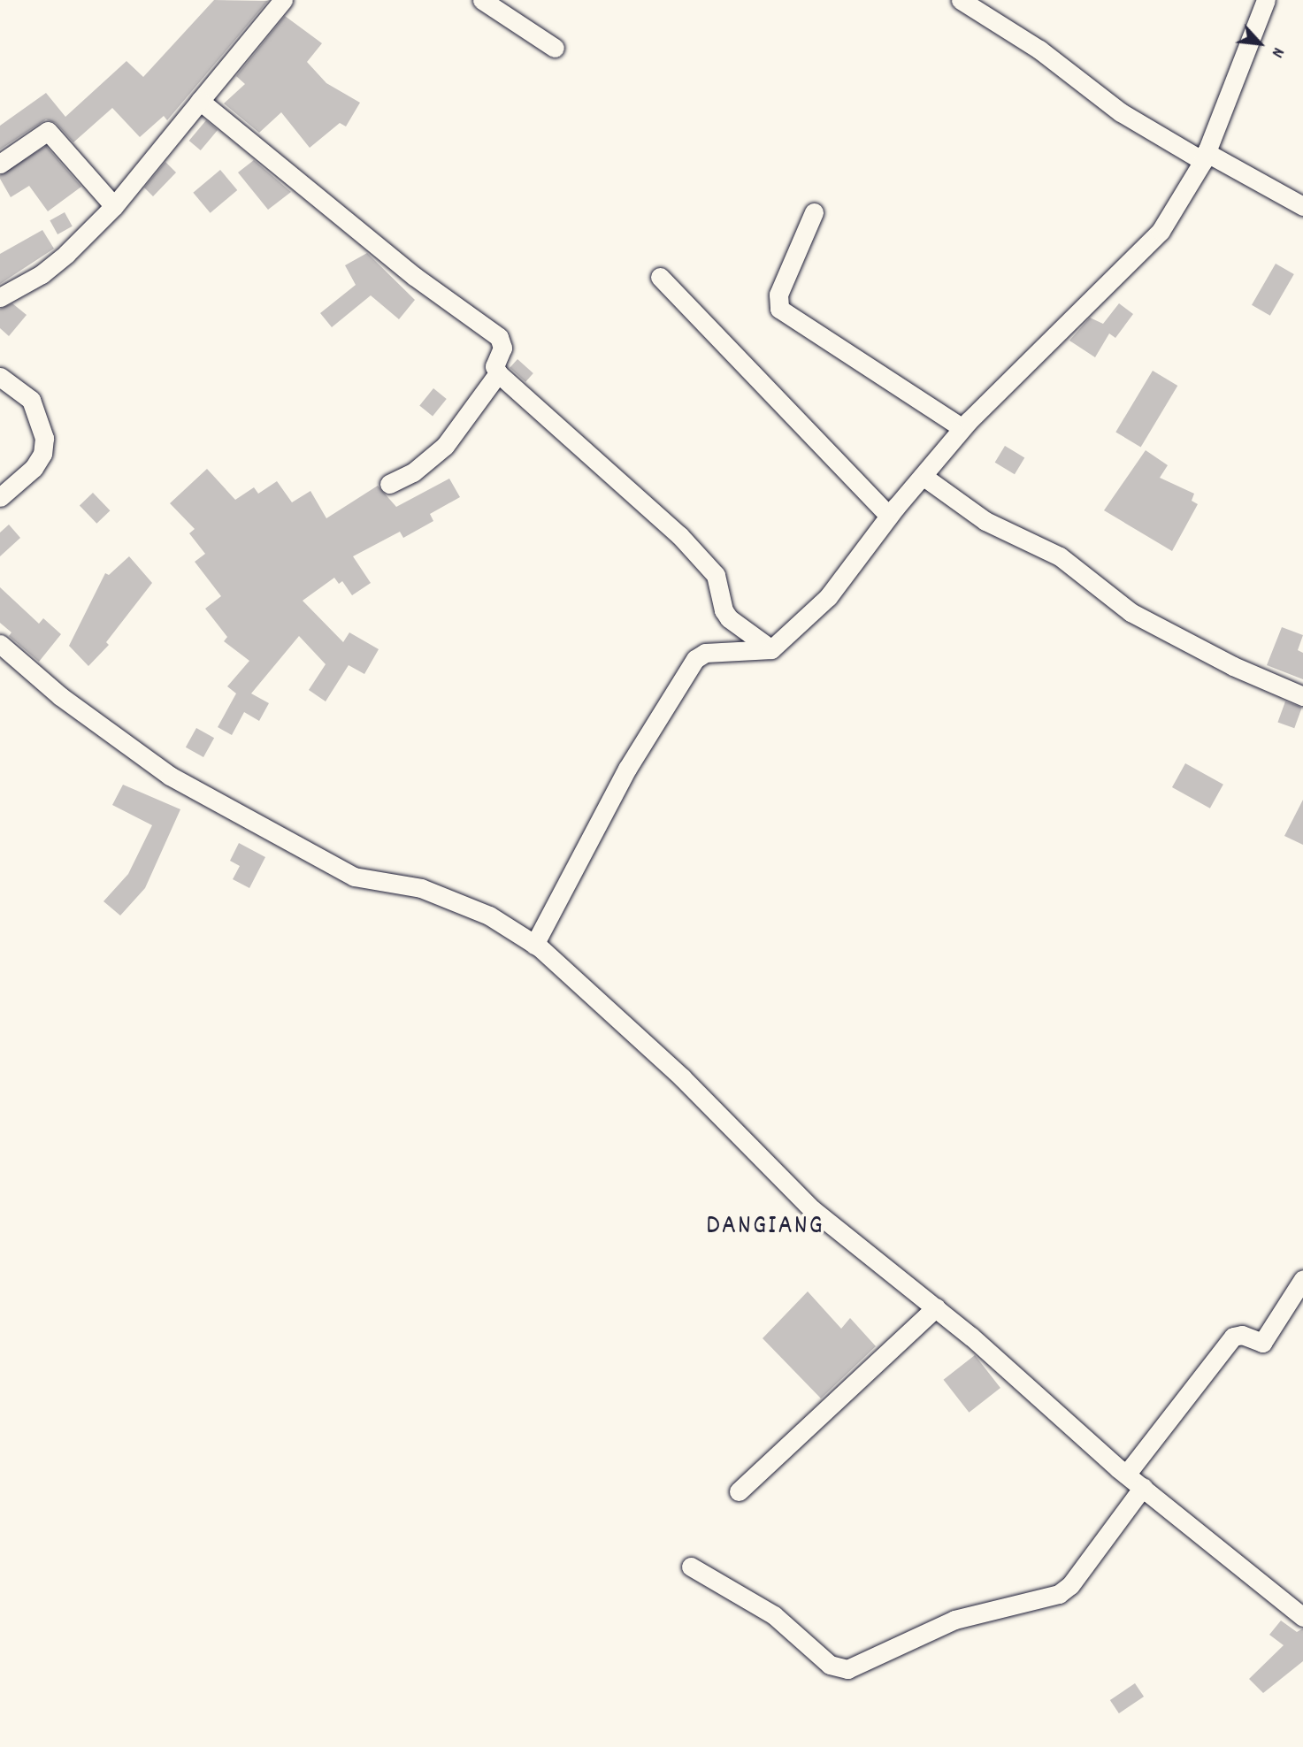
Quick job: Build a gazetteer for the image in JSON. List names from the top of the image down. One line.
{"districts":["DANGIANG"],"north":"bottom right"}
